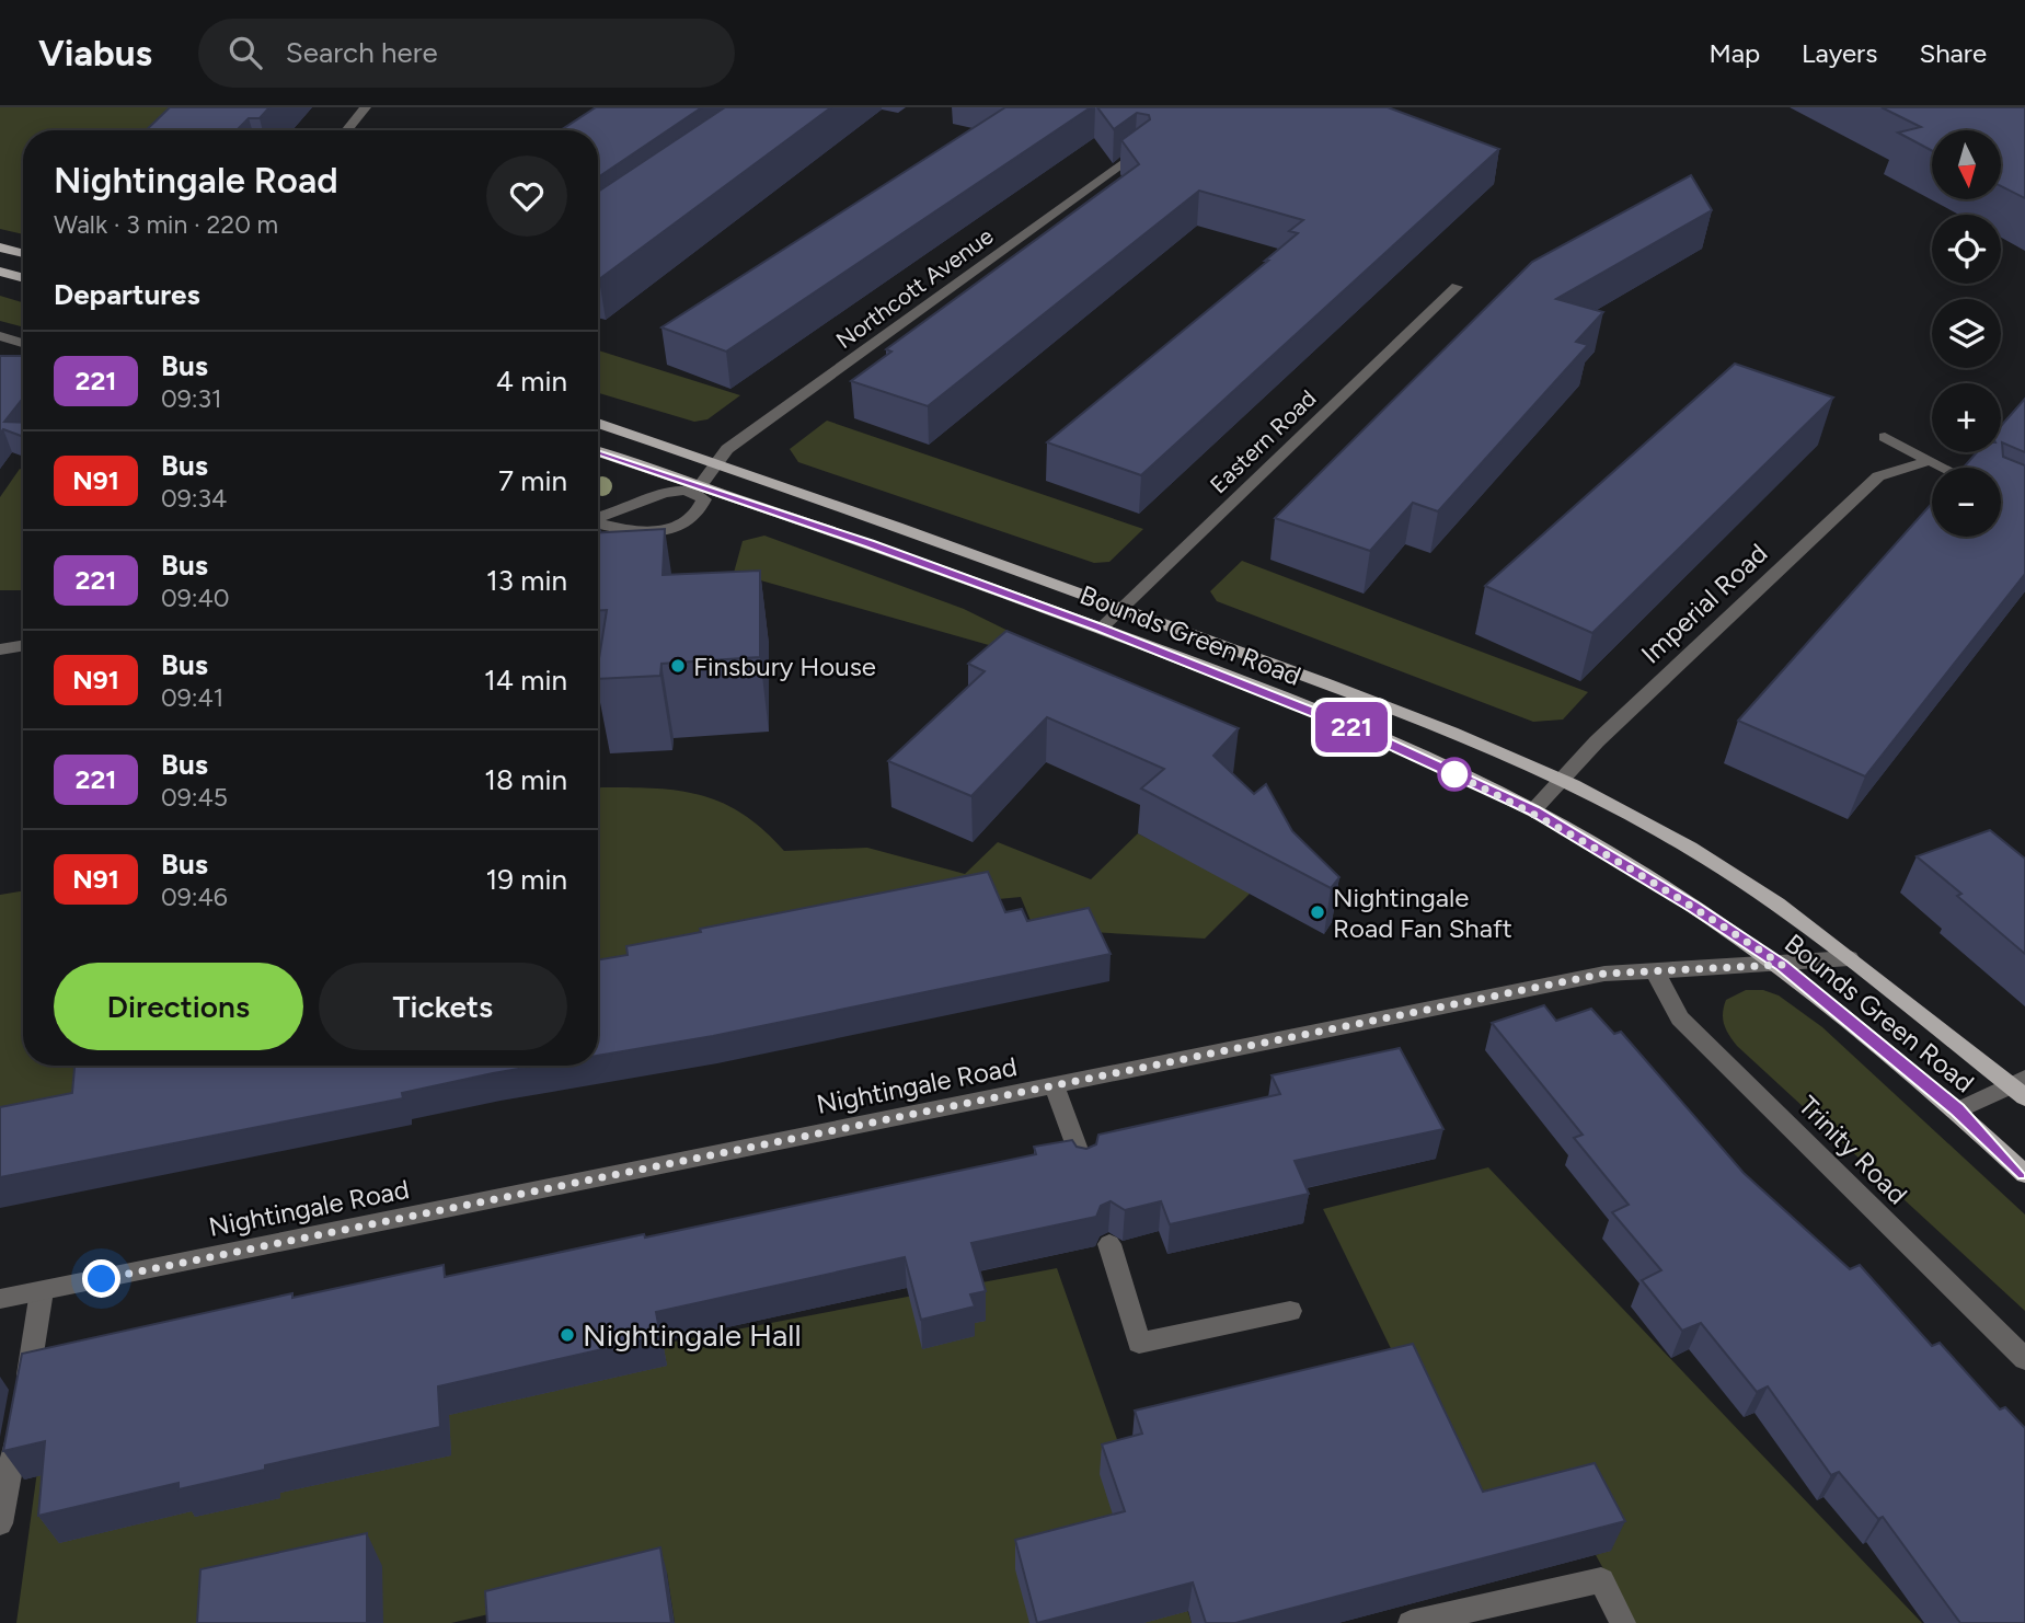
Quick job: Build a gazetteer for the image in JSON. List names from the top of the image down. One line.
{"streets":{"main road":["Bounds Green Road"],"street":["Northcott Avenue","Eastern Road","Imperial Road","Nightingale Road","Trinity Road"]},"crossings":[["Northcott Avenue","Bounds Green Road"],["Eastern Road","Bounds Green Road"],["Imperial Road","Bounds Green Road"],["Bounds Green Road","Nightingale Road"],["Nightingale Road","Trinity Road"]],"places":["Finsbury House","Nightingale Road Fan Shaft","Nightingale Hall"],"lines":["bus line 221"],"north":"bottom","page":{"header":"Viabus","search":"Search here","nav":["Map","Layers","Share"],"on_map":"221","map_buttons":["+","−"],"heading":[["Nightingale Road","Walk · 3 min · 220 m"],"Departures"],"list":[{"mark":"221","name":"Bus","note":"09:31","value":"4 min"},{"mark":"N91","name":"Bus","note":"09:34","value":"7 min"},{"mark":"221","name":"Bus","note":"09:40","value":"13 min"},{"mark":"N91","name":"Bus","note":"09:41","value":"14 min"},{"mark":"221","name":"Bus","note":"09:45","value":"18 min"},{"mark":"N91","name":"Bus","note":"09:46","value":"19 min"}],"buttons":["Directions","Tickets"]}}
